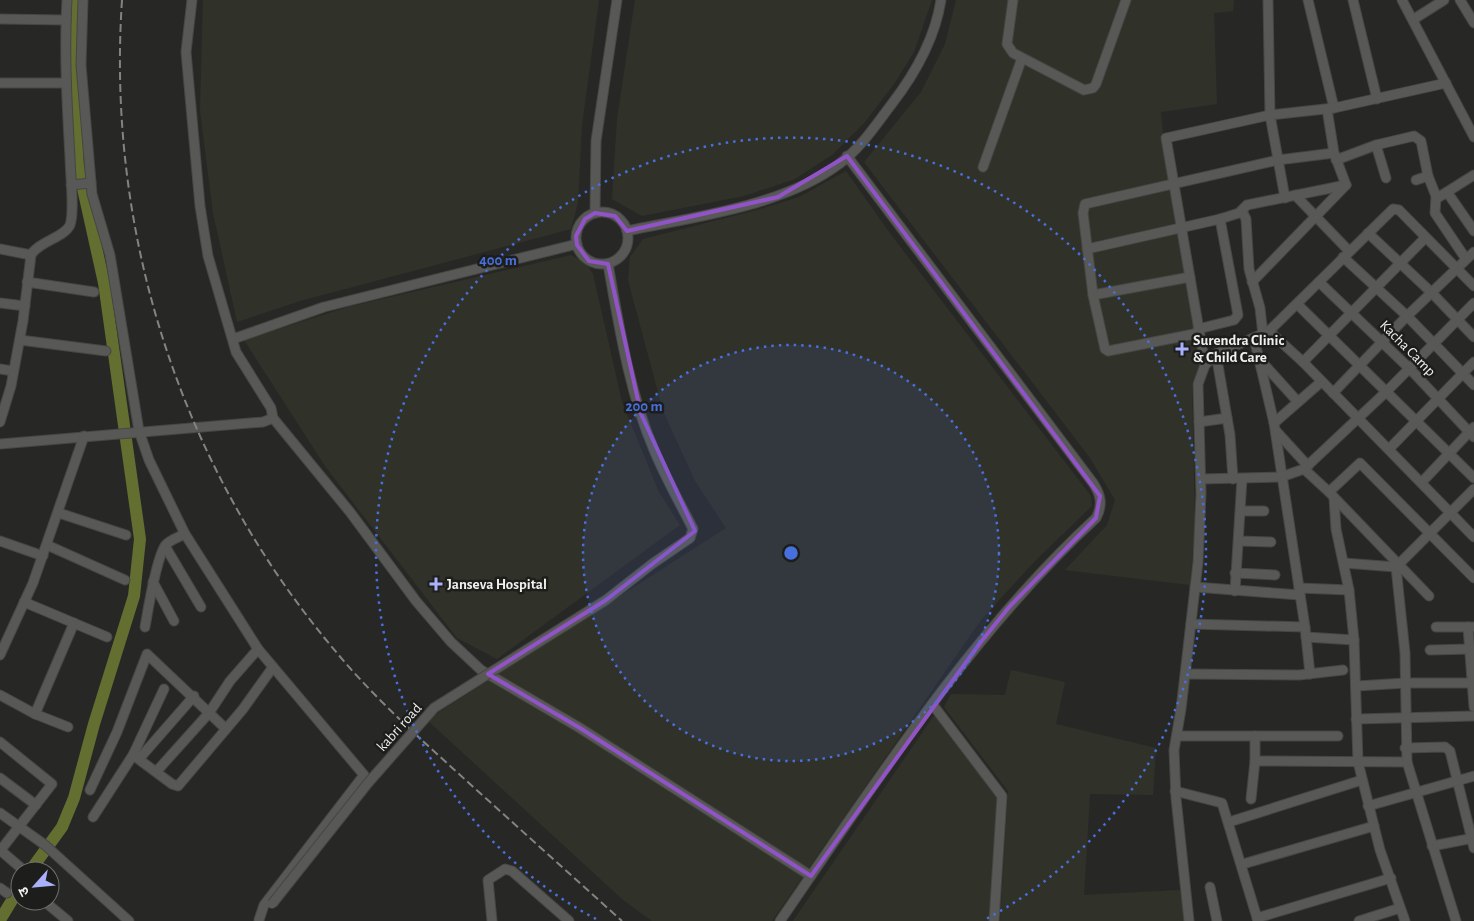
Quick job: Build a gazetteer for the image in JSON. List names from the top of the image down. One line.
{"streets":{"street":["Kacha Camp","kabri road"]},"places":{"health":["Surendra Clinic & Child Care","Janseva Hospital"]},"north":"bottom left","rings":["400 m","200 m"]}
